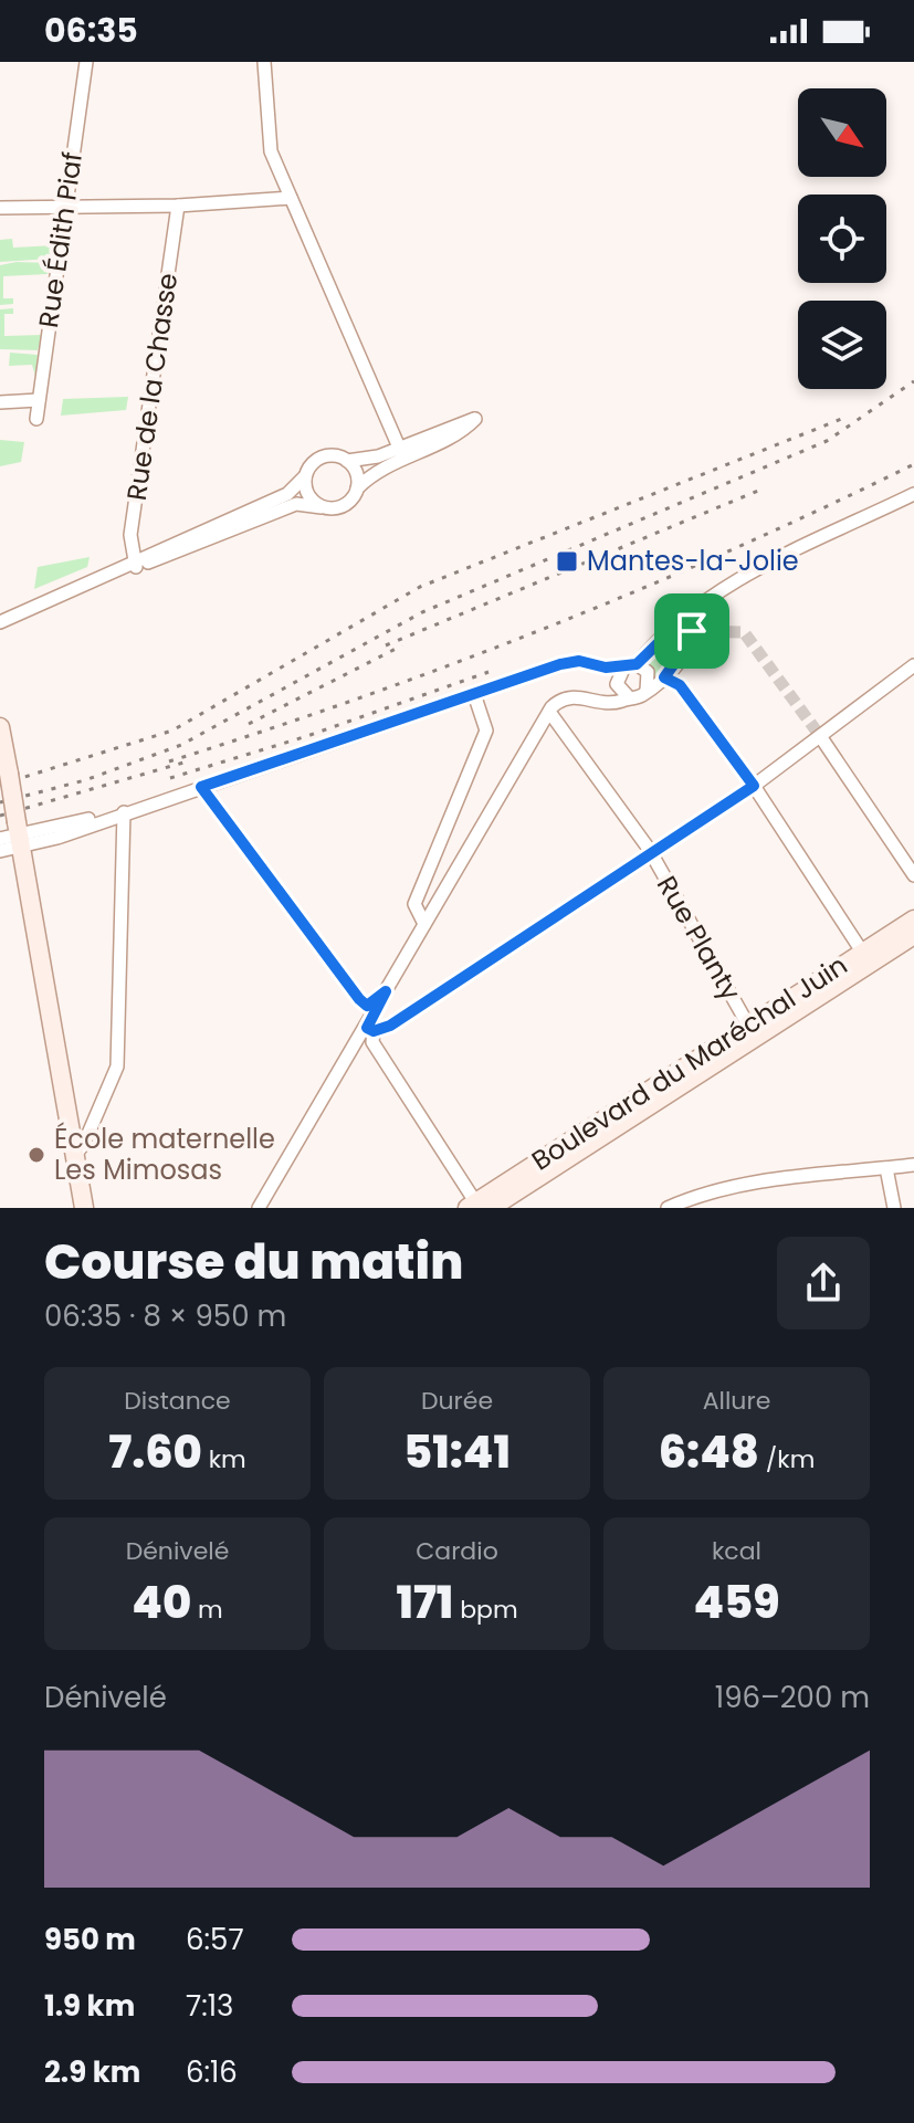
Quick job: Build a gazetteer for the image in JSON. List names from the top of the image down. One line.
{"streets":{"main road":["Boulevard du Maréchal Juin"],"street":["Rue Édith Piaf","Rue de la Chasse","Rue Planty"]},"crossings":[["Rue Planty","Boulevard du Maréchal Juin"]],"places":{"transit":["Mantes-la-Jolie"],"other":["École maternelle Les Mimosas"]},"north":"bottom right","page":{"status":"06:35","heading":["Course du matin","06:35 · 8 × 950 m"],"stats":[["Distance","7.60 km"],["Durée","51:41"],["Allure","6:48 /km"],["Dénivelé","40 m"],["Cardio","171 bpm"],["kcal","459"]],"chart":["Dénivelé","196–200 m"],"list":[{"name":"950 m","note":"6:57"},{"name":"1.9 km","note":"7:13"},{"name":"2.9 km","note":"6:16"}]}}
